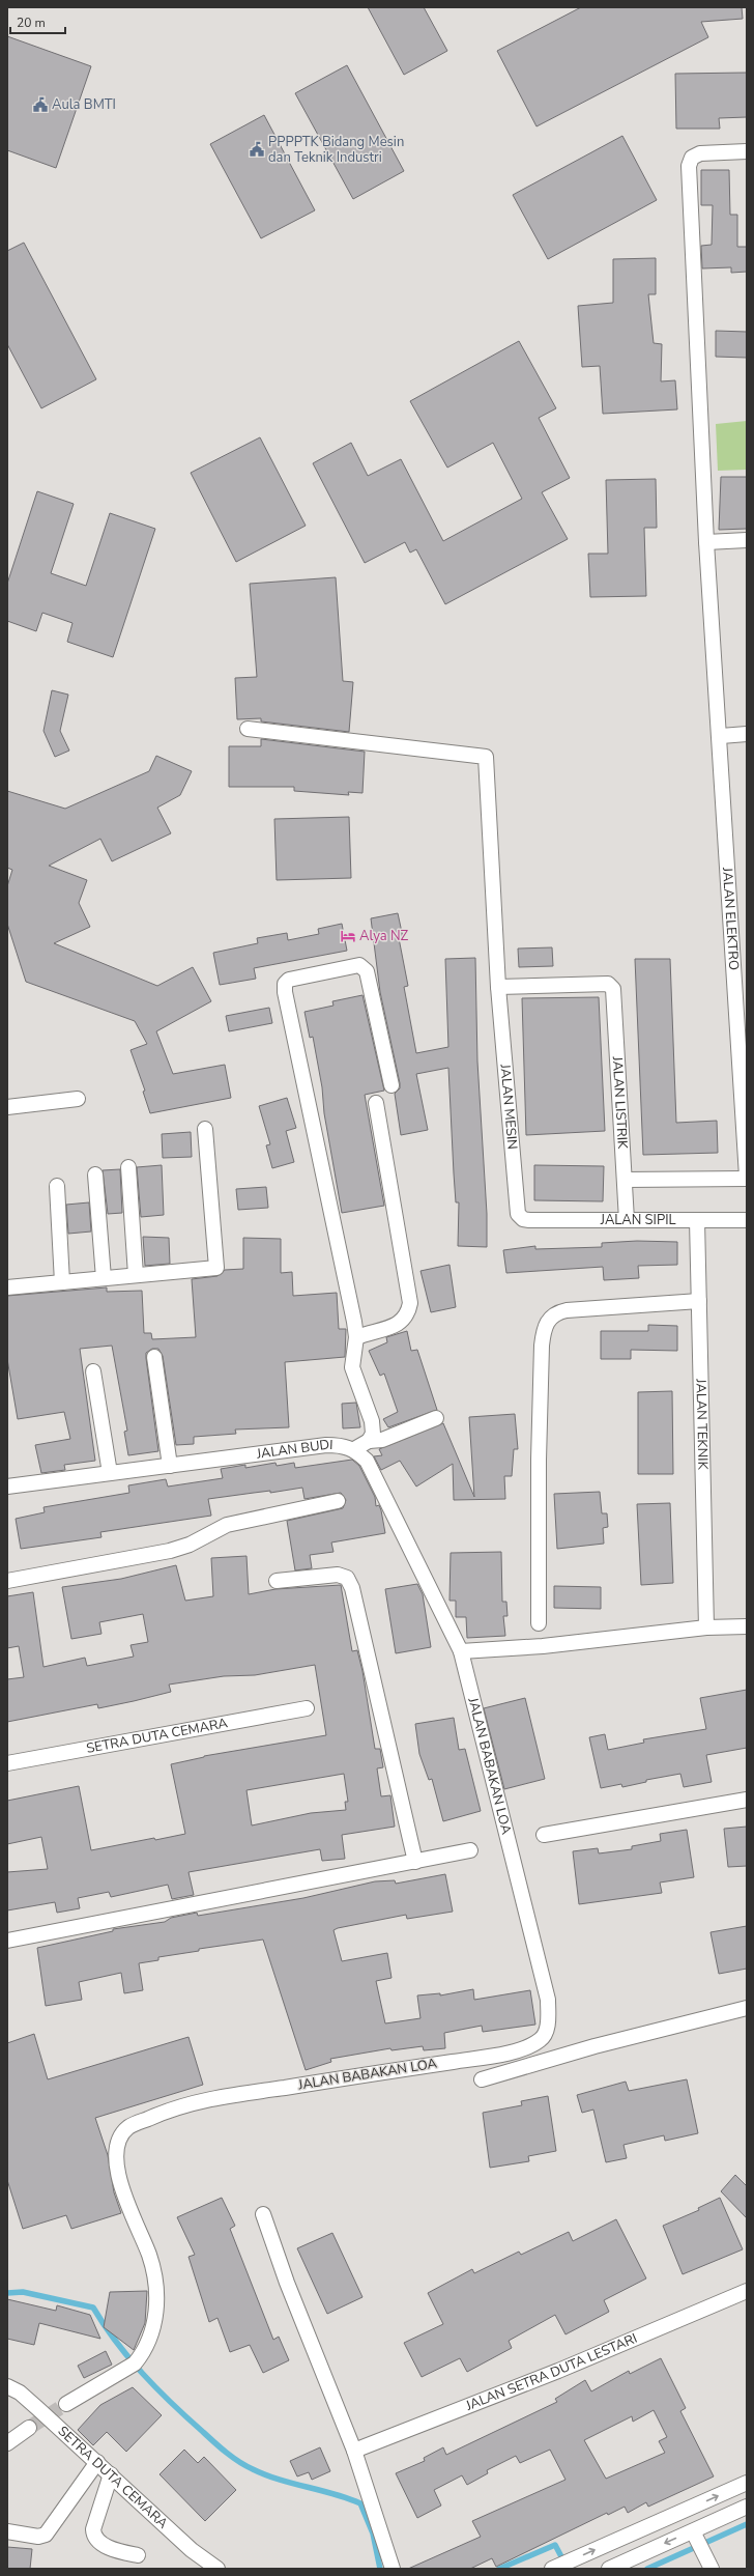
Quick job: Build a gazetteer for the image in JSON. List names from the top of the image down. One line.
{"streets":{"street":["JALAN ELEKTRO","JALAN LISTRIK","JALAN MESIN","JALAN SIPIL","JALAN TEKNIK","JALAN BUDI","SETRA DUTA CEMARA","JALAN BABAKAN LOA","JALAN SETRA DUTA LESTARI"]},"crossings":[["JALAN LISTRIK","JALAN MESIN"],["JALAN LISTRIK","JALAN SIPIL"],["JALAN MESIN","JALAN SIPIL"],["JALAN SIPIL","JALAN TEKNIK"]],"places":{"public building":["Aula BMTI","PPPPTK Bidang Mesin dan Teknik Industri"],"hotel":["Alya NZ"]},"scale_bar":"20 m"}
